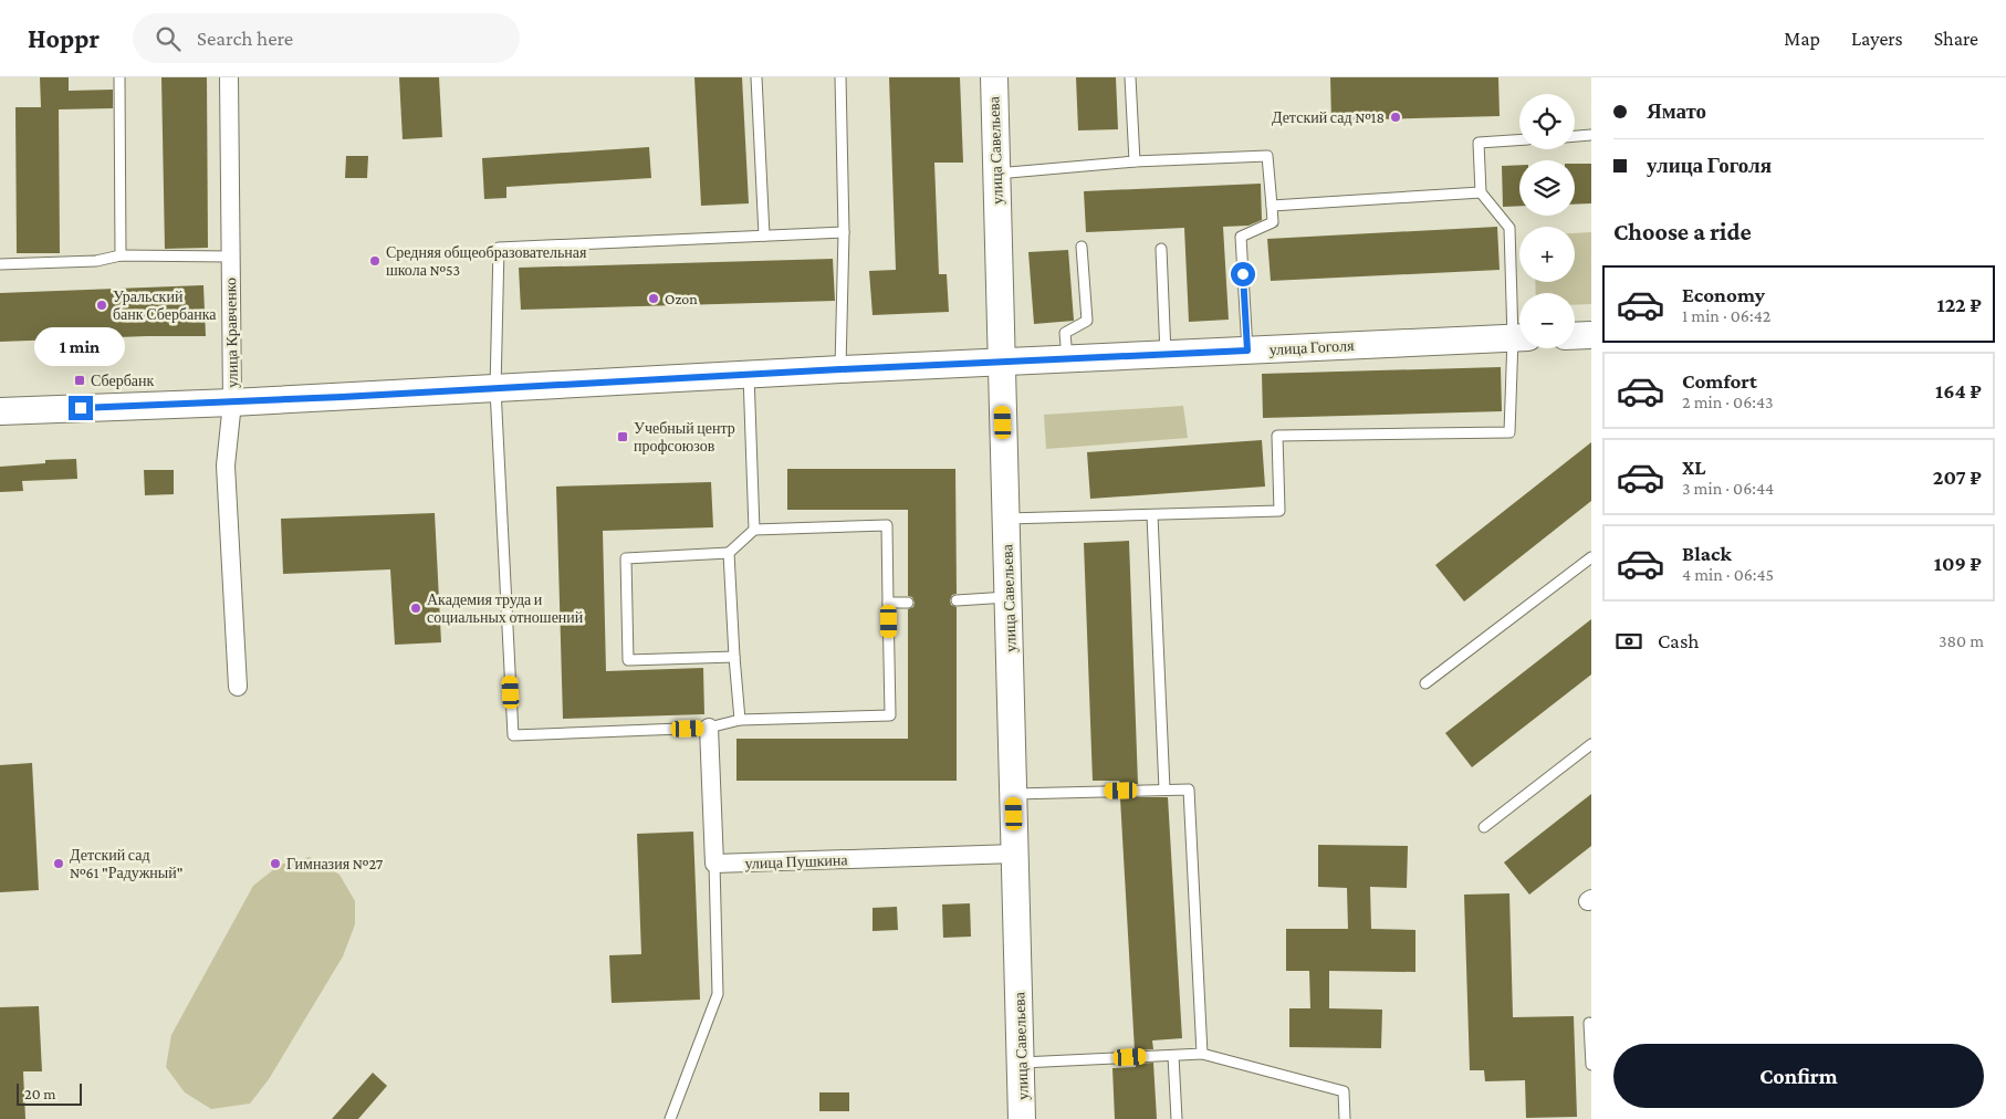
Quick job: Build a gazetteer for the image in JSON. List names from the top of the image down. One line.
{"streets":{"main road":["улица Савельева","улица Гоголя"],"street":["улица Кравченко","улица Пушкина"]},"crossings":[["улица Савельева","улица Гоголя"],["улица Савельева","улица Пушкина"],["улица Кравченко","улица Гоголя"]],"places":{"other":["Детский сад №18","Средняя общеобразовательная школа №53","Ozon","Уральский банк Сбербанка","Академия труда и социальных отношений","Детский сад №61 \"Радужный\"","Гимназия №27"],"transit":["Сбербанк","Учебный центр профсоюзов"]},"scale_bar":"20 m","page":{"header":"Hoppr","search":"Search here","nav":["Map","Layers","Share"],"banner":["Ямато","улица Гоголя"],"map_buttons":["+","−"],"heading":"Choose a ride","list":[{"name":"Economy","note":"1 min · 06:42","value":"122 ₽"},{"name":"Comfort","note":"2 min · 06:43","value":"164 ₽"},{"name":"XL","note":"3 min · 06:44","value":"207 ₽"},{"name":"Black","note":"4 min · 06:45","value":"109 ₽"}],"bubble":"1 min","pay":["Cash","380 m"],"buttons":"Confirm","scale":"20 m"}}
